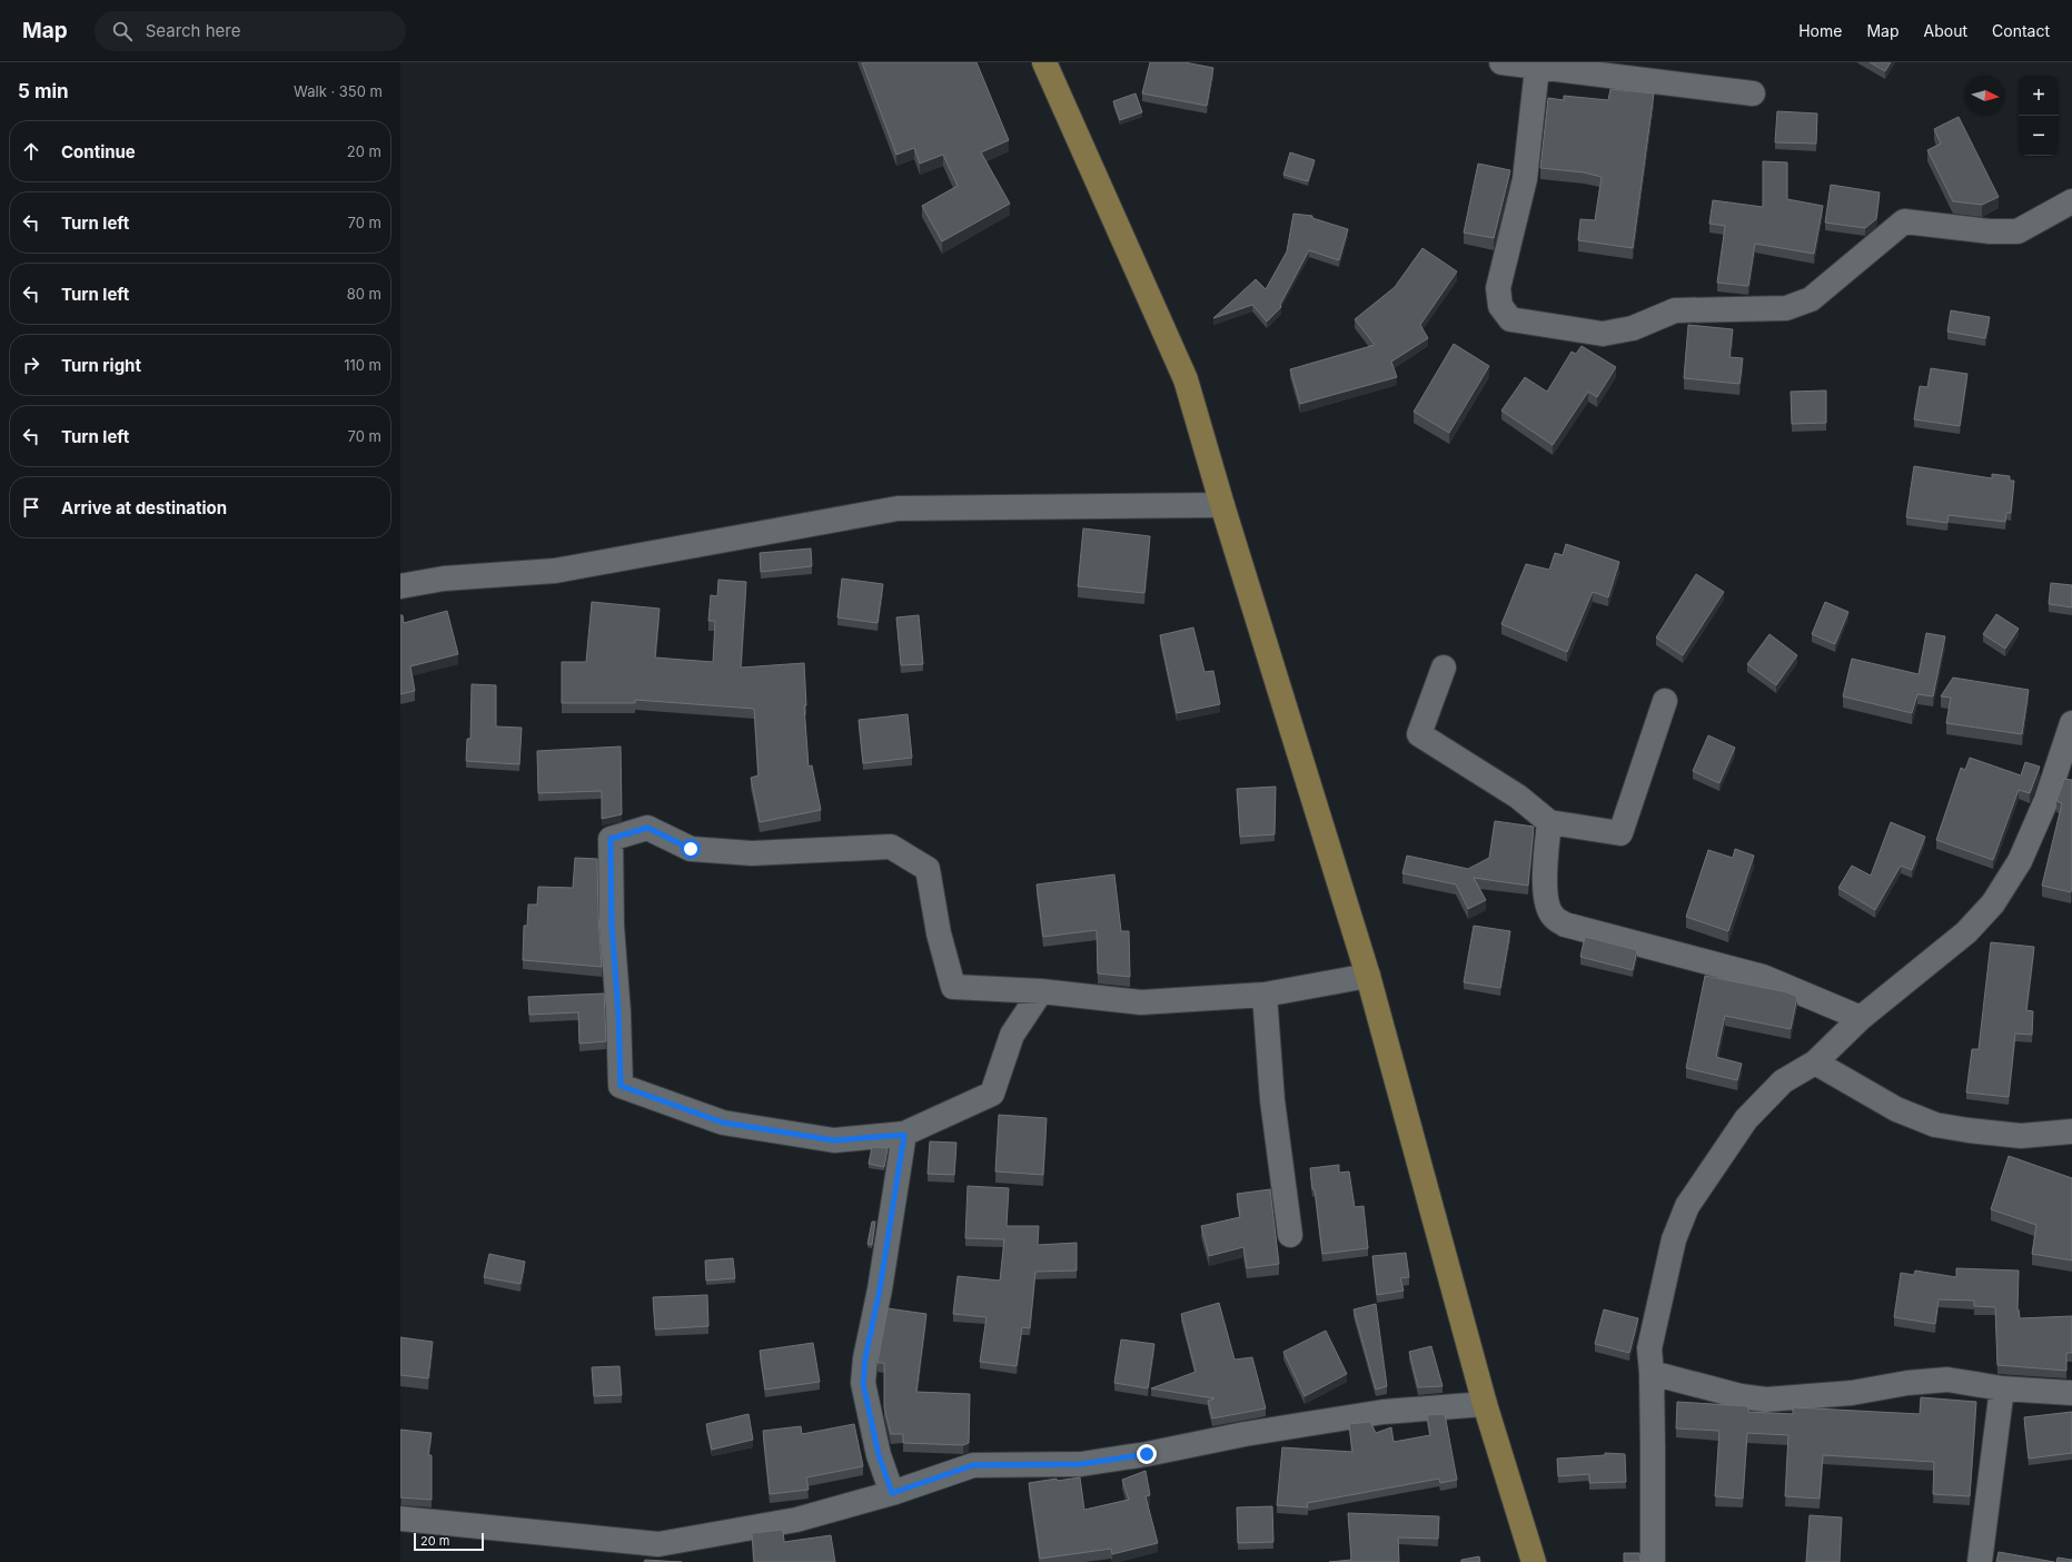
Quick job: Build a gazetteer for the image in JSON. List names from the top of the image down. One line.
{"scale_bar":"20 m","north":"right","page":{"header":"Map","search":"Search here","nav":["Home","Map","About","Contact"],"heading":["5 min","Walk · 350 m"],"map_buttons":["+","−"],"list":[["Continue","20 m"],["Turn left","70 m"],["Turn left","80 m"],["Turn right","110 m"],["Turn left","70 m"],"Arrive at destination"],"scale":"20 m"}}
